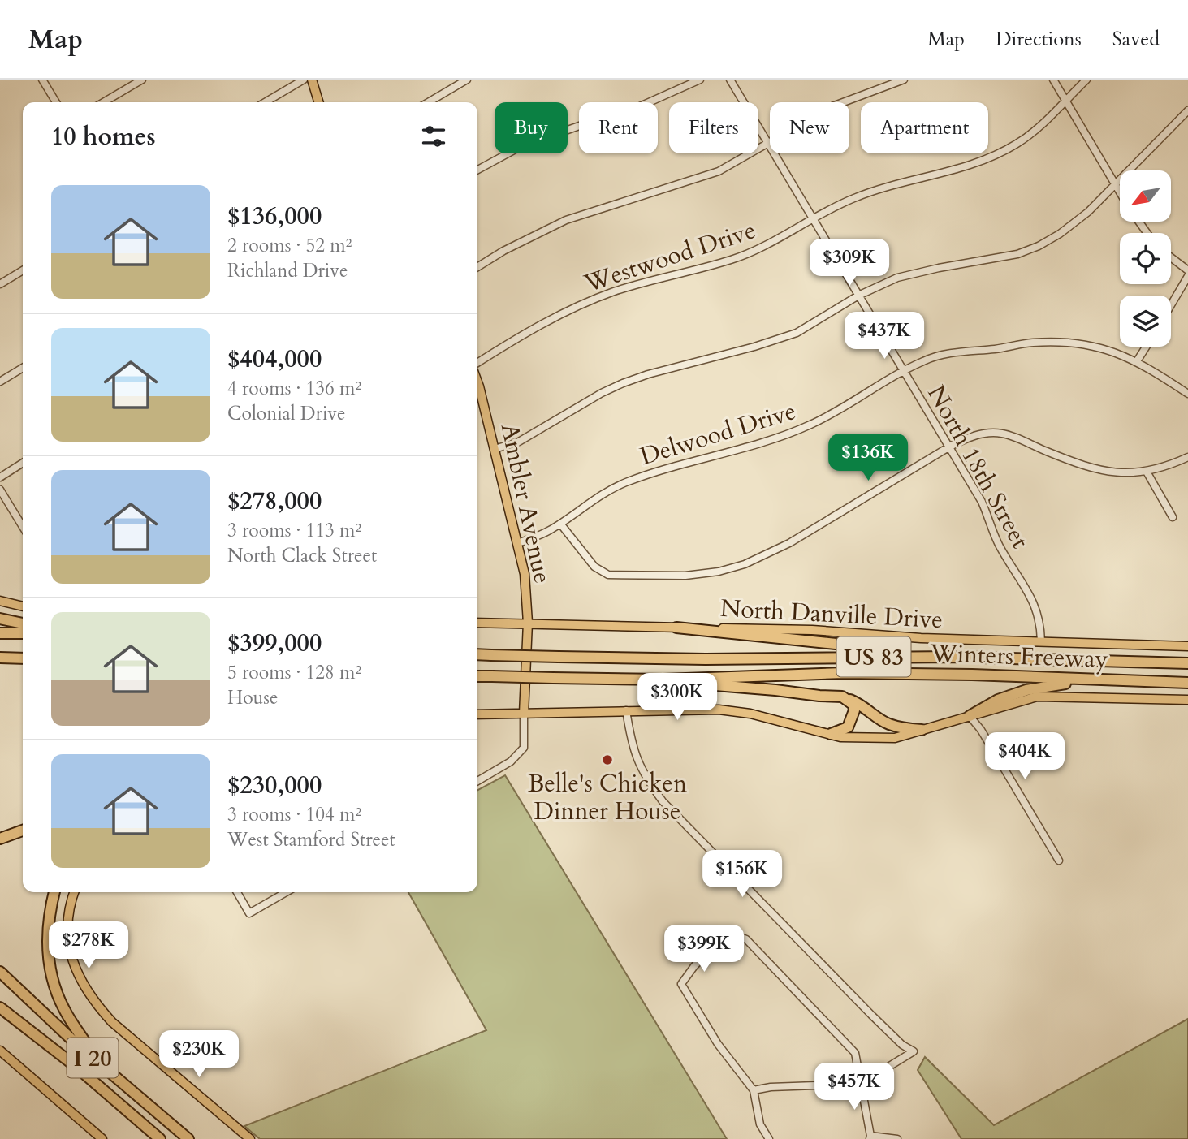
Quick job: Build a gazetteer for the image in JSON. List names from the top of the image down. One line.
{"streets":{"highway":["Winters Freeway","US 83","I 20"],"main road":["Ambler Avenue","North Danville Drive"],"street":["Westwood Drive","Delwood Drive","North 18th Street"]},"crossings":[["Westwood Drive","North 18th Street"],["Delwood Drive","North 18th Street"],["Delwood Drive","Ambler Avenue"],["North 18th Street","North Danville Drive"],["Ambler Avenue","North Danville Drive"]],"places":["Belle's Chicken Dinner House"],"north":"bottom left","page":{"header":"Map","nav":["Map","Directions","Saved"],"chip":["Buy","Rent","Filters","New","Apartment"],"heading":"10 homes","list":[{"name":"$136,000","note":"2 rooms · 52 m² · Richland Drive"},{"name":"$404,000","note":"4 rooms · 136 m² · Colonial Drive"},{"name":"$278,000","note":"3 rooms · 113 m² · North Clack Street"},{"name":"$399,000","note":"5 rooms · 128 m² · House"},{"name":"$230,000","note":"3 rooms · 104 m² · West Stamford Street"}],"price":["$309K","$437K","$136K","$300K","$404K","$156K","$278K","$399K","$230K","$457K"]}}
